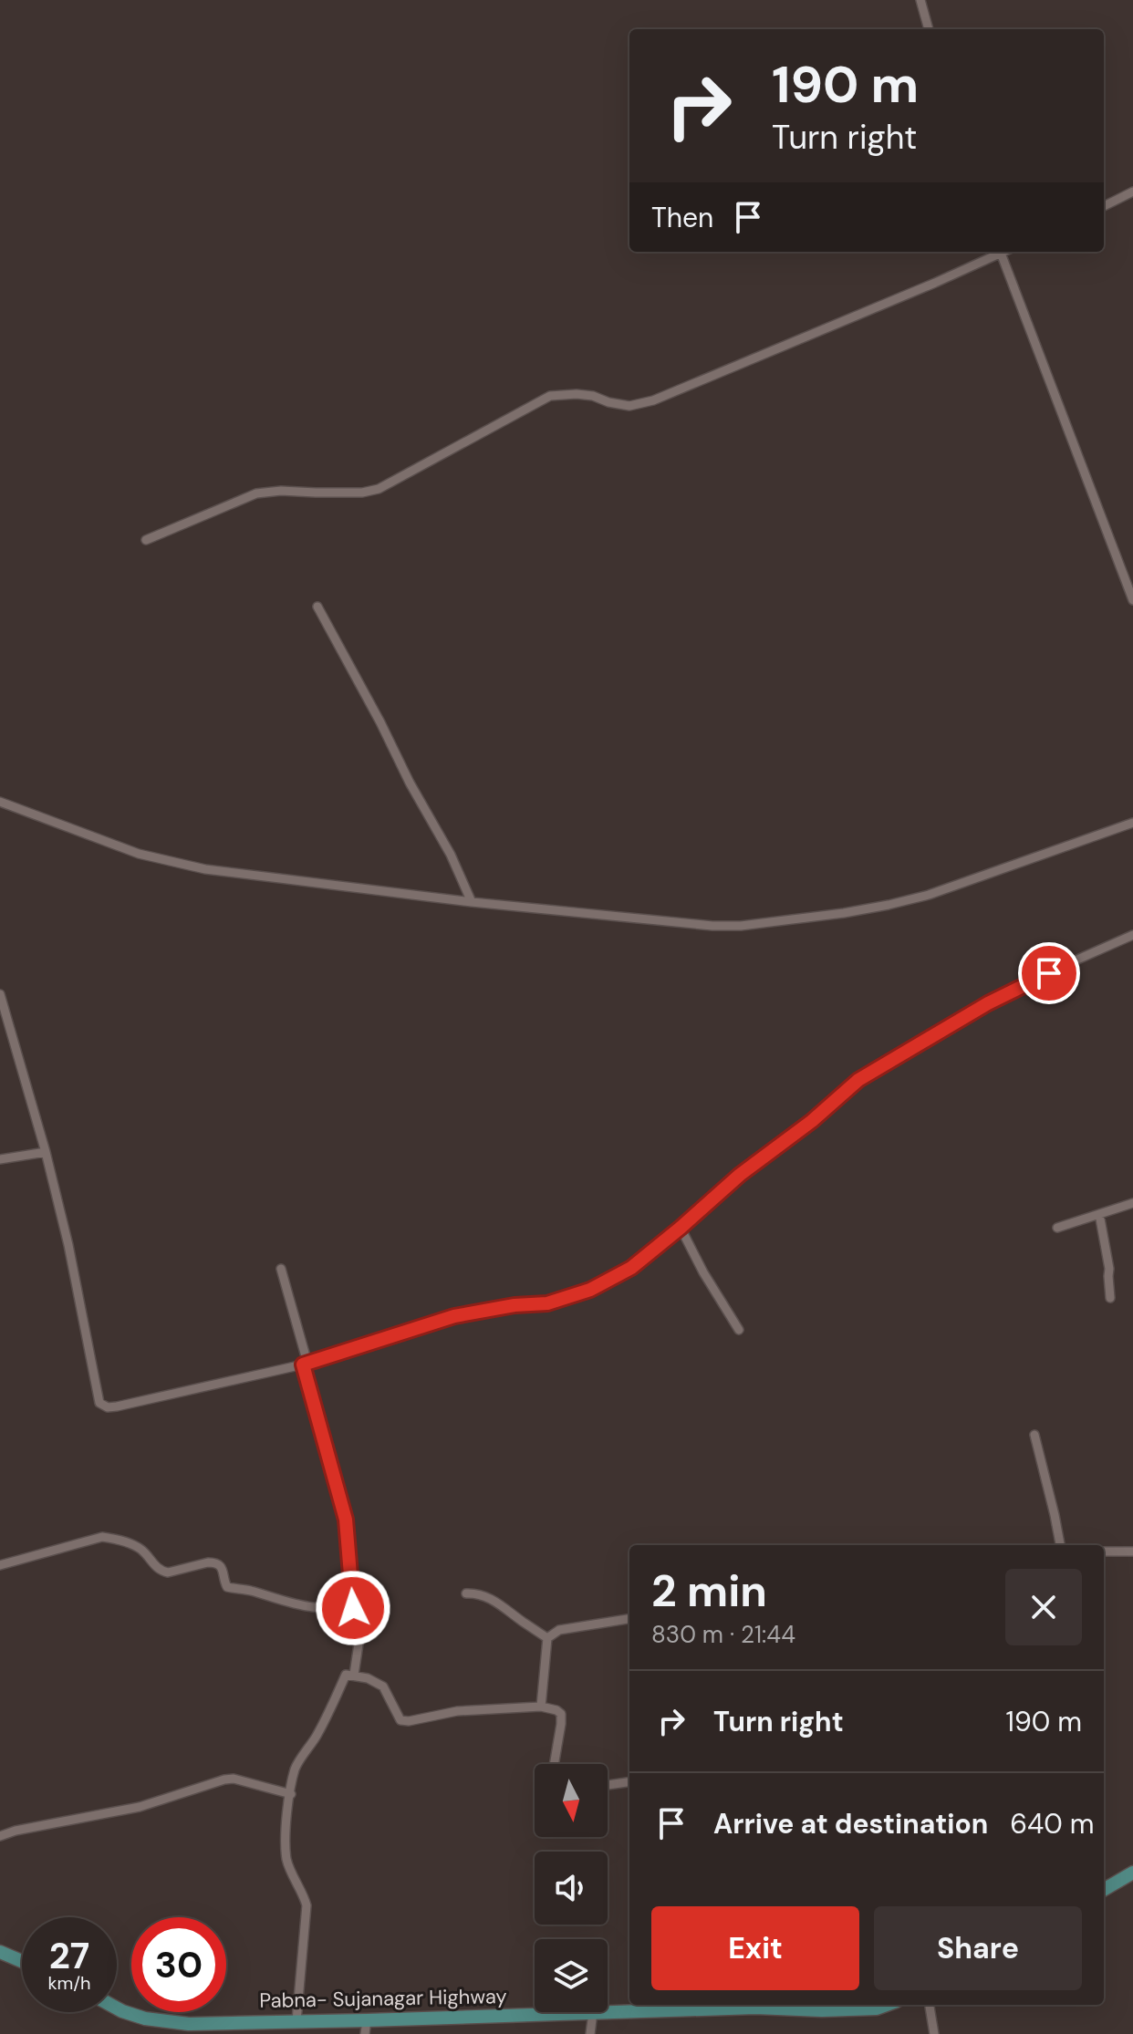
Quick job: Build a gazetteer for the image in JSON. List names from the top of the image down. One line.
{"streets":{"main road":["Pabna- Sujanagar Highway"]},"north":"bottom","page":{"turn":["190 m","Turn right"],"then":"Then","heading":["2 min","830 m · 21:44"],"list":[{"name":"Turn right","value":"190 m"},{"name":"Arrive at destination","value":"640 m"}],"buttons":["Exit","Share"],"speed":"27 km/h","limit":"30"}}
